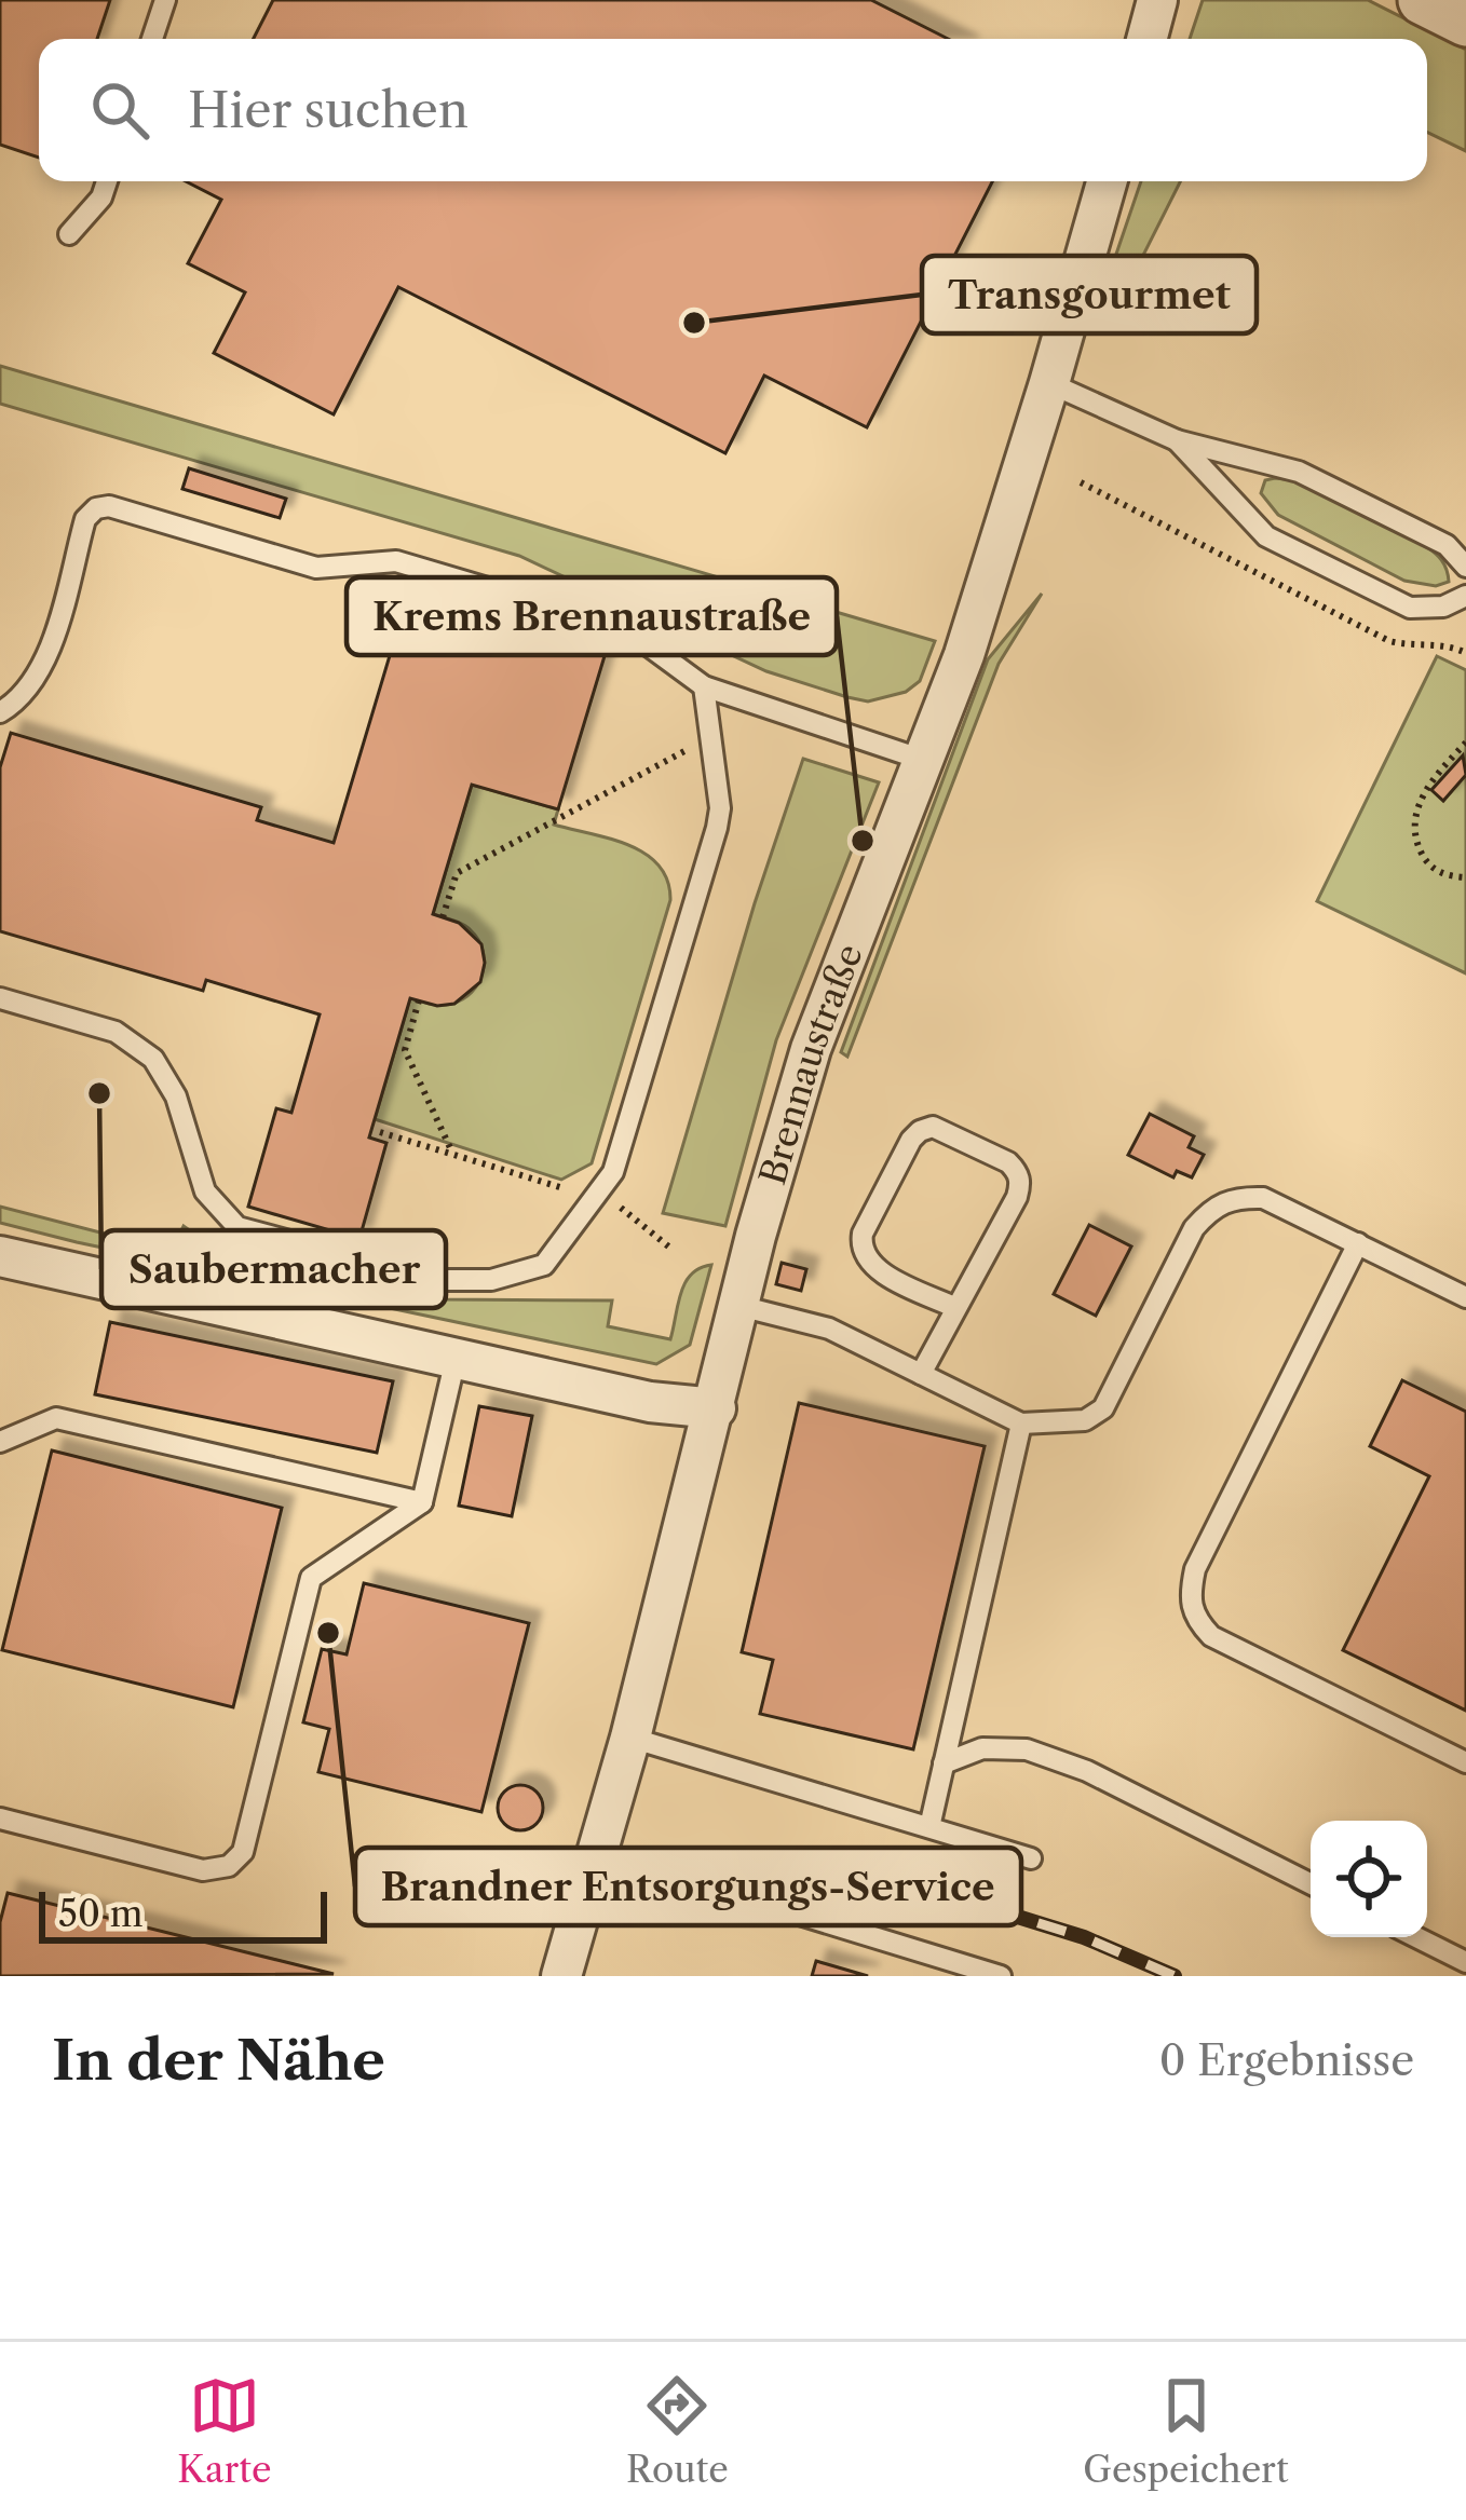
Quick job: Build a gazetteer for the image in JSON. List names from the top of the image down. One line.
{"streets":{"street":["Brennaustraße"]},"places":["Transgourmet","Krems Brennaustraße","Saubermacher","Brandner Entsorgungs-Service"],"scale_bar":"50 m","page":{"search":"Hier suchen","scale":"50 m","heading":["In der Nähe","0 Ergebnisse"],"nav":["Karte","Route","Gespeichert"]}}
